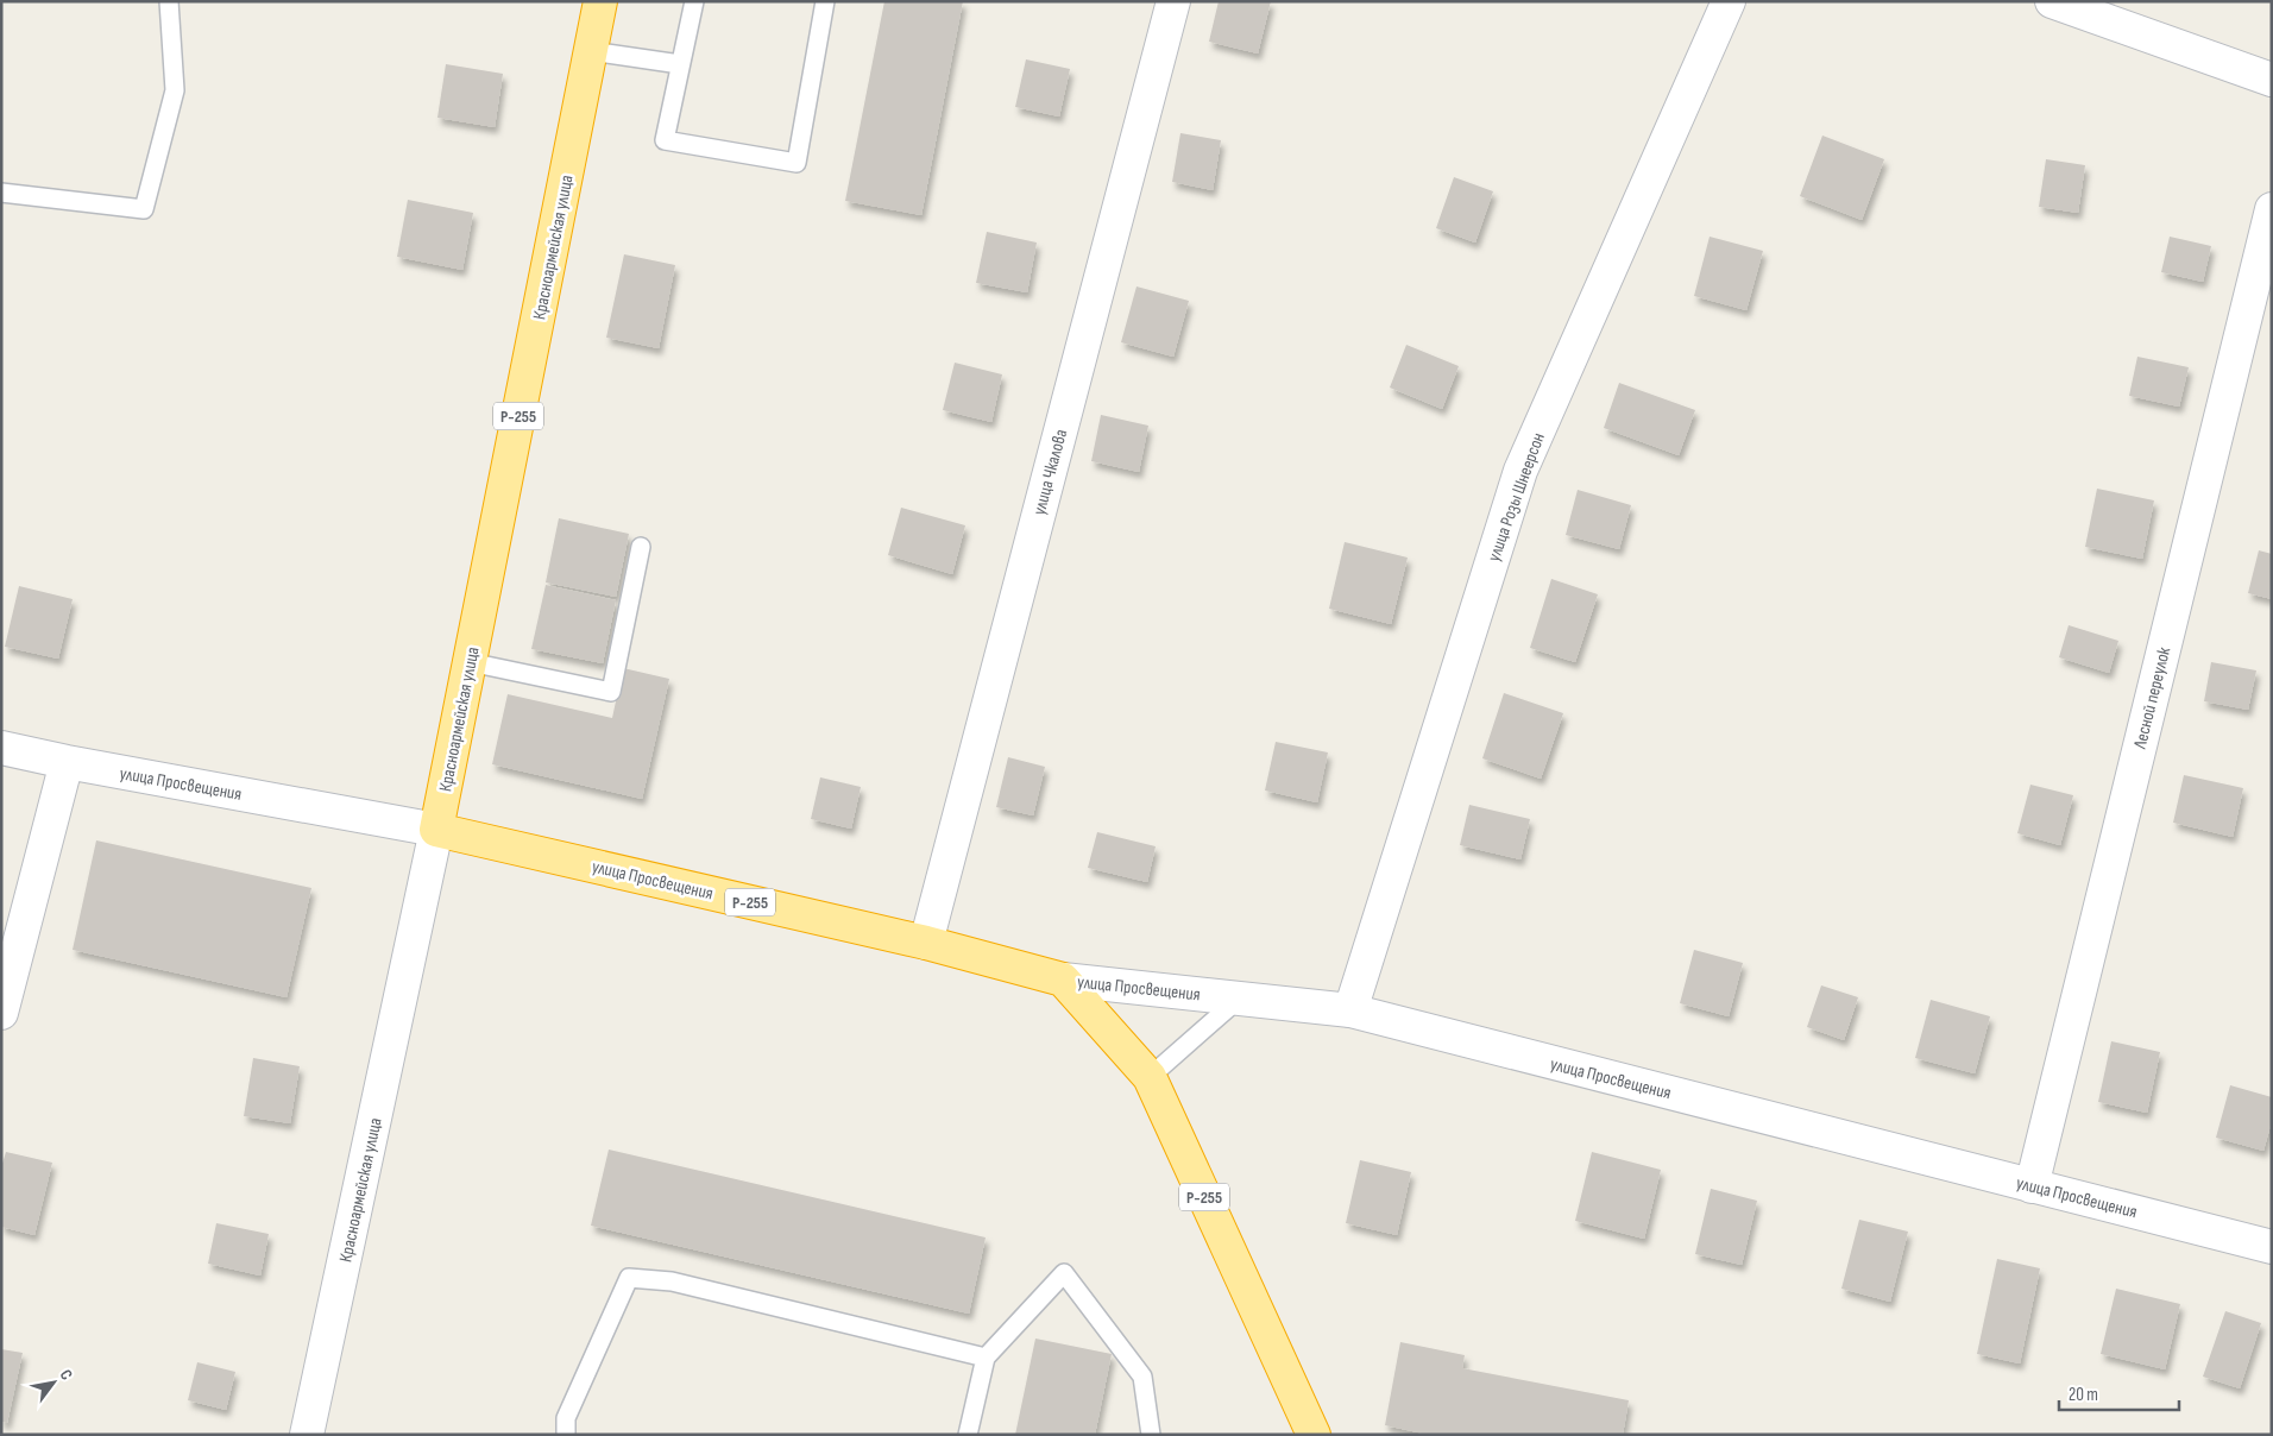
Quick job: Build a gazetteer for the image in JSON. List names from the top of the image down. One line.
{"streets":{"highway":["Красноармейская улица","Р-255","улица Просвещения"],"street":["улица Чкалова","улица Розы Шнеерсон","Лесной переулок"]},"crossings":[["Красноармейская улица","улица Просвещения"],["Р-255","улица Просвещения"],["улица Чкалова","улица Просвещения"],["улица Розы Шнеерсон","улица Просвещения"],["Лесной переулок","улица Просвещения"]],"scale_bar":"20 m","north":"top right"}
